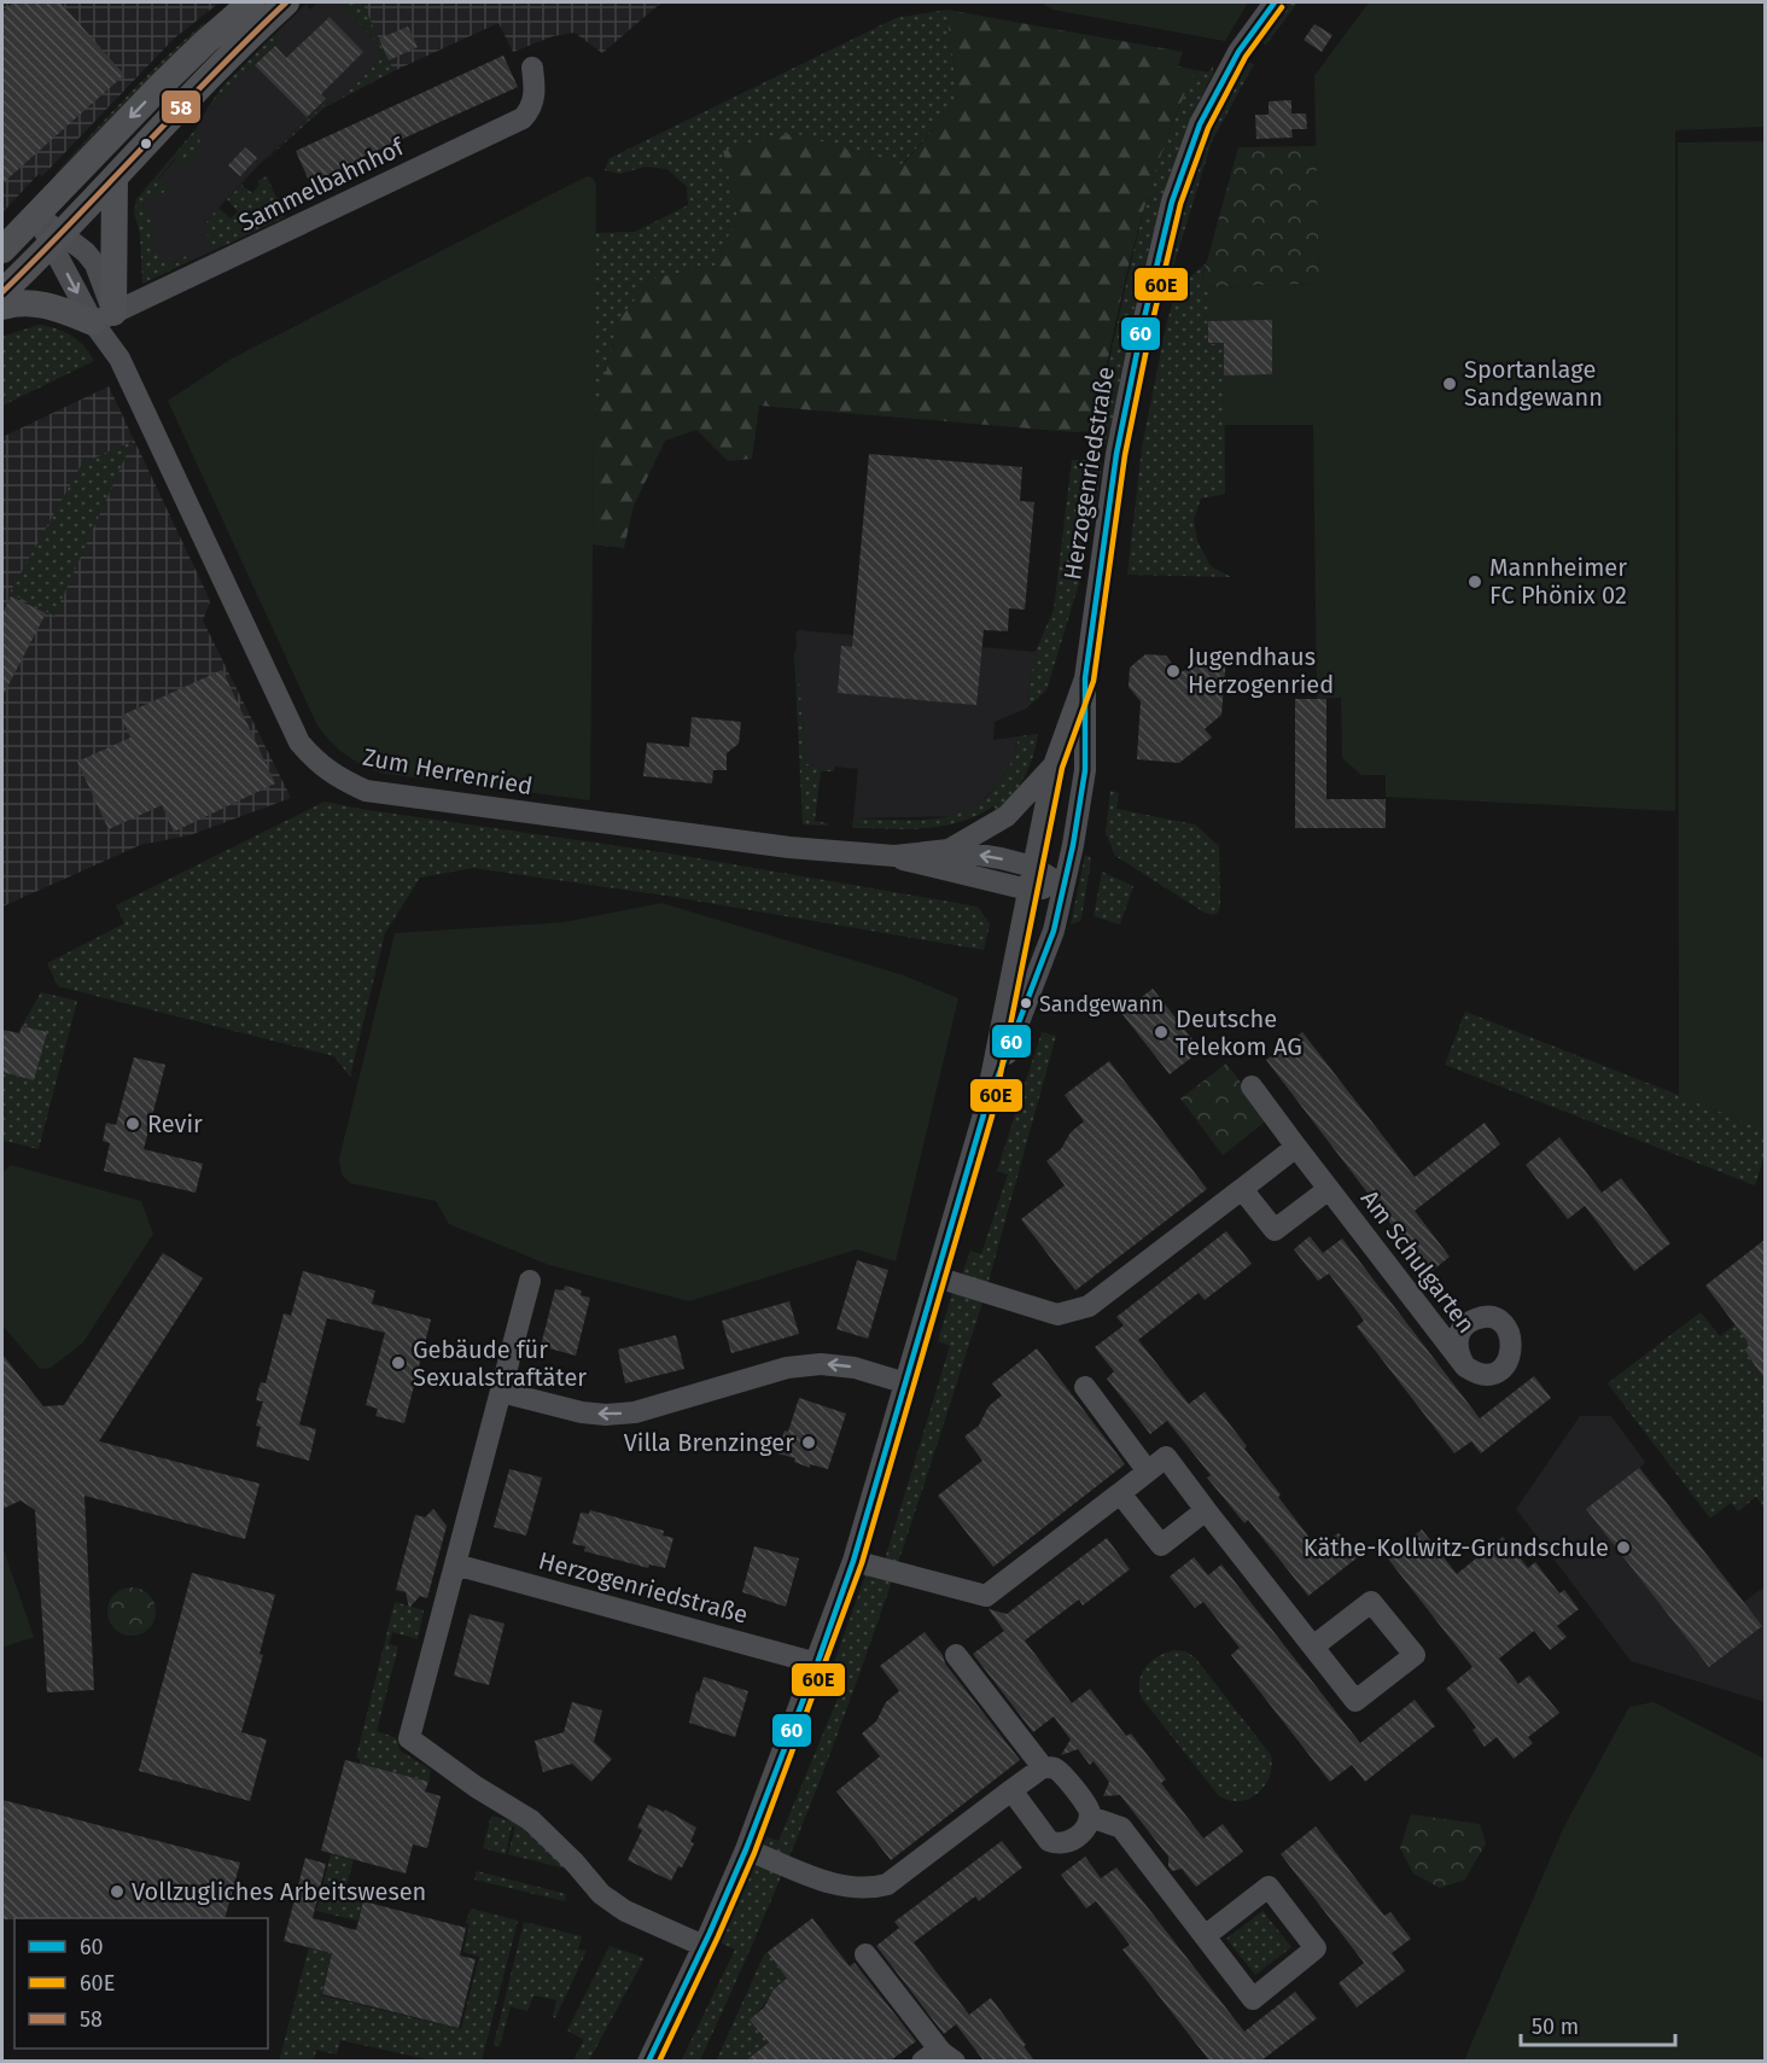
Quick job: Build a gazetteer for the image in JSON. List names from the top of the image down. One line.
{"streets":{"street":["Sammelbahnhof","Herzogenriedstraße","Zum Herrenried","Am Schulgarten"]},"crossings":[["Sammelbahnhof","Zum Herrenried"],["Herzogenriedstraße","Zum Herrenried"]],"places":["Sportanlage Sandgewann","Mannheimer FC Phönix 02","Jugendhaus Herzogenried","Sandgewann","Deutsche Telekom AG","Revir","Gebäude für Sexualstraftäter","Villa Brenzinger","Käthe-Kollwitz-Grundschule","Vollzugliches Arbeitswesen"],"lines":["transit line 60","transit line 58","transit line 60E"],"legend":["60","60E","58"],"scale_bar":"50 m"}
